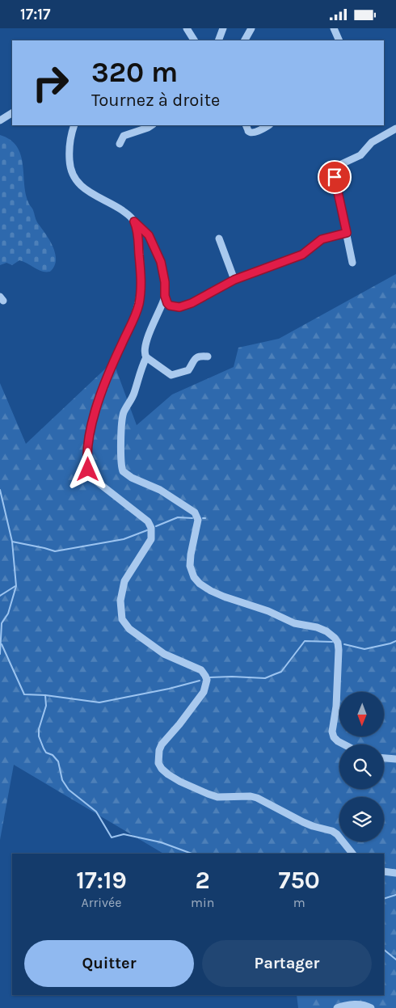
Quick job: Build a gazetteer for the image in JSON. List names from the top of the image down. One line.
{"north":"bottom","page":{"status":"17:17","turn":["320 m","Tournez à droite"],"eta":["17:19","Arrivée","2","min","750","m"],"buttons":["Quitter","Partager"]}}
